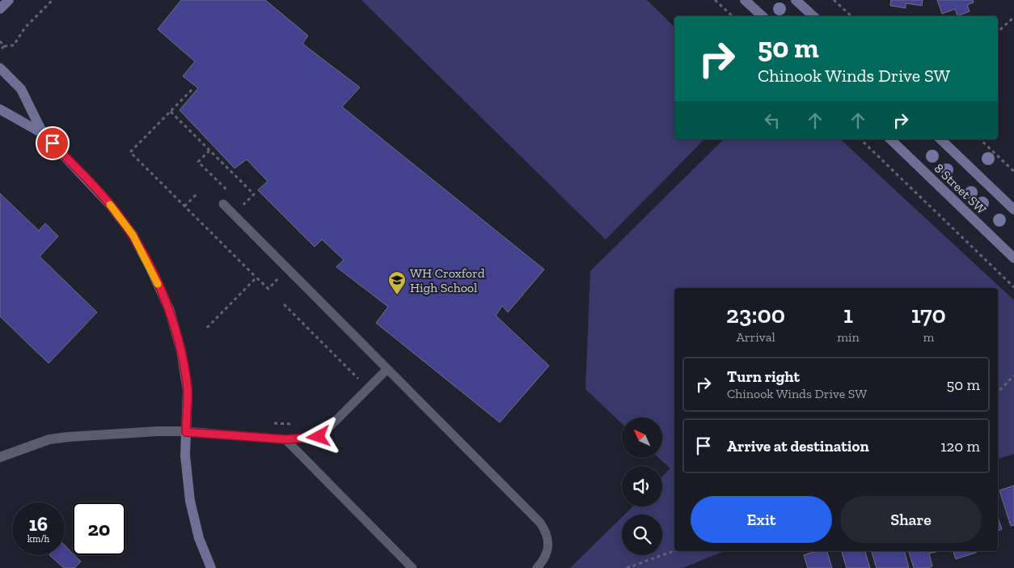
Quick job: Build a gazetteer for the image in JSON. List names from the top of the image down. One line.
{"streets":{"street":["8 Street SW"]},"places":{"school or university":["WH Croxford High School"]},"north":"top left","page":{"turn":["50 m","Chinook Winds Drive SW"],"eta":["23:00","Arrival","1","min","170","m"],"list":[{"name":"Turn right","note":"Chinook Winds Drive SW","value":"50 m"},{"name":"Arrive at destination","value":"120 m"}],"buttons":["Exit","Share"],"speed":"16 km/h","limit":"20"}}
